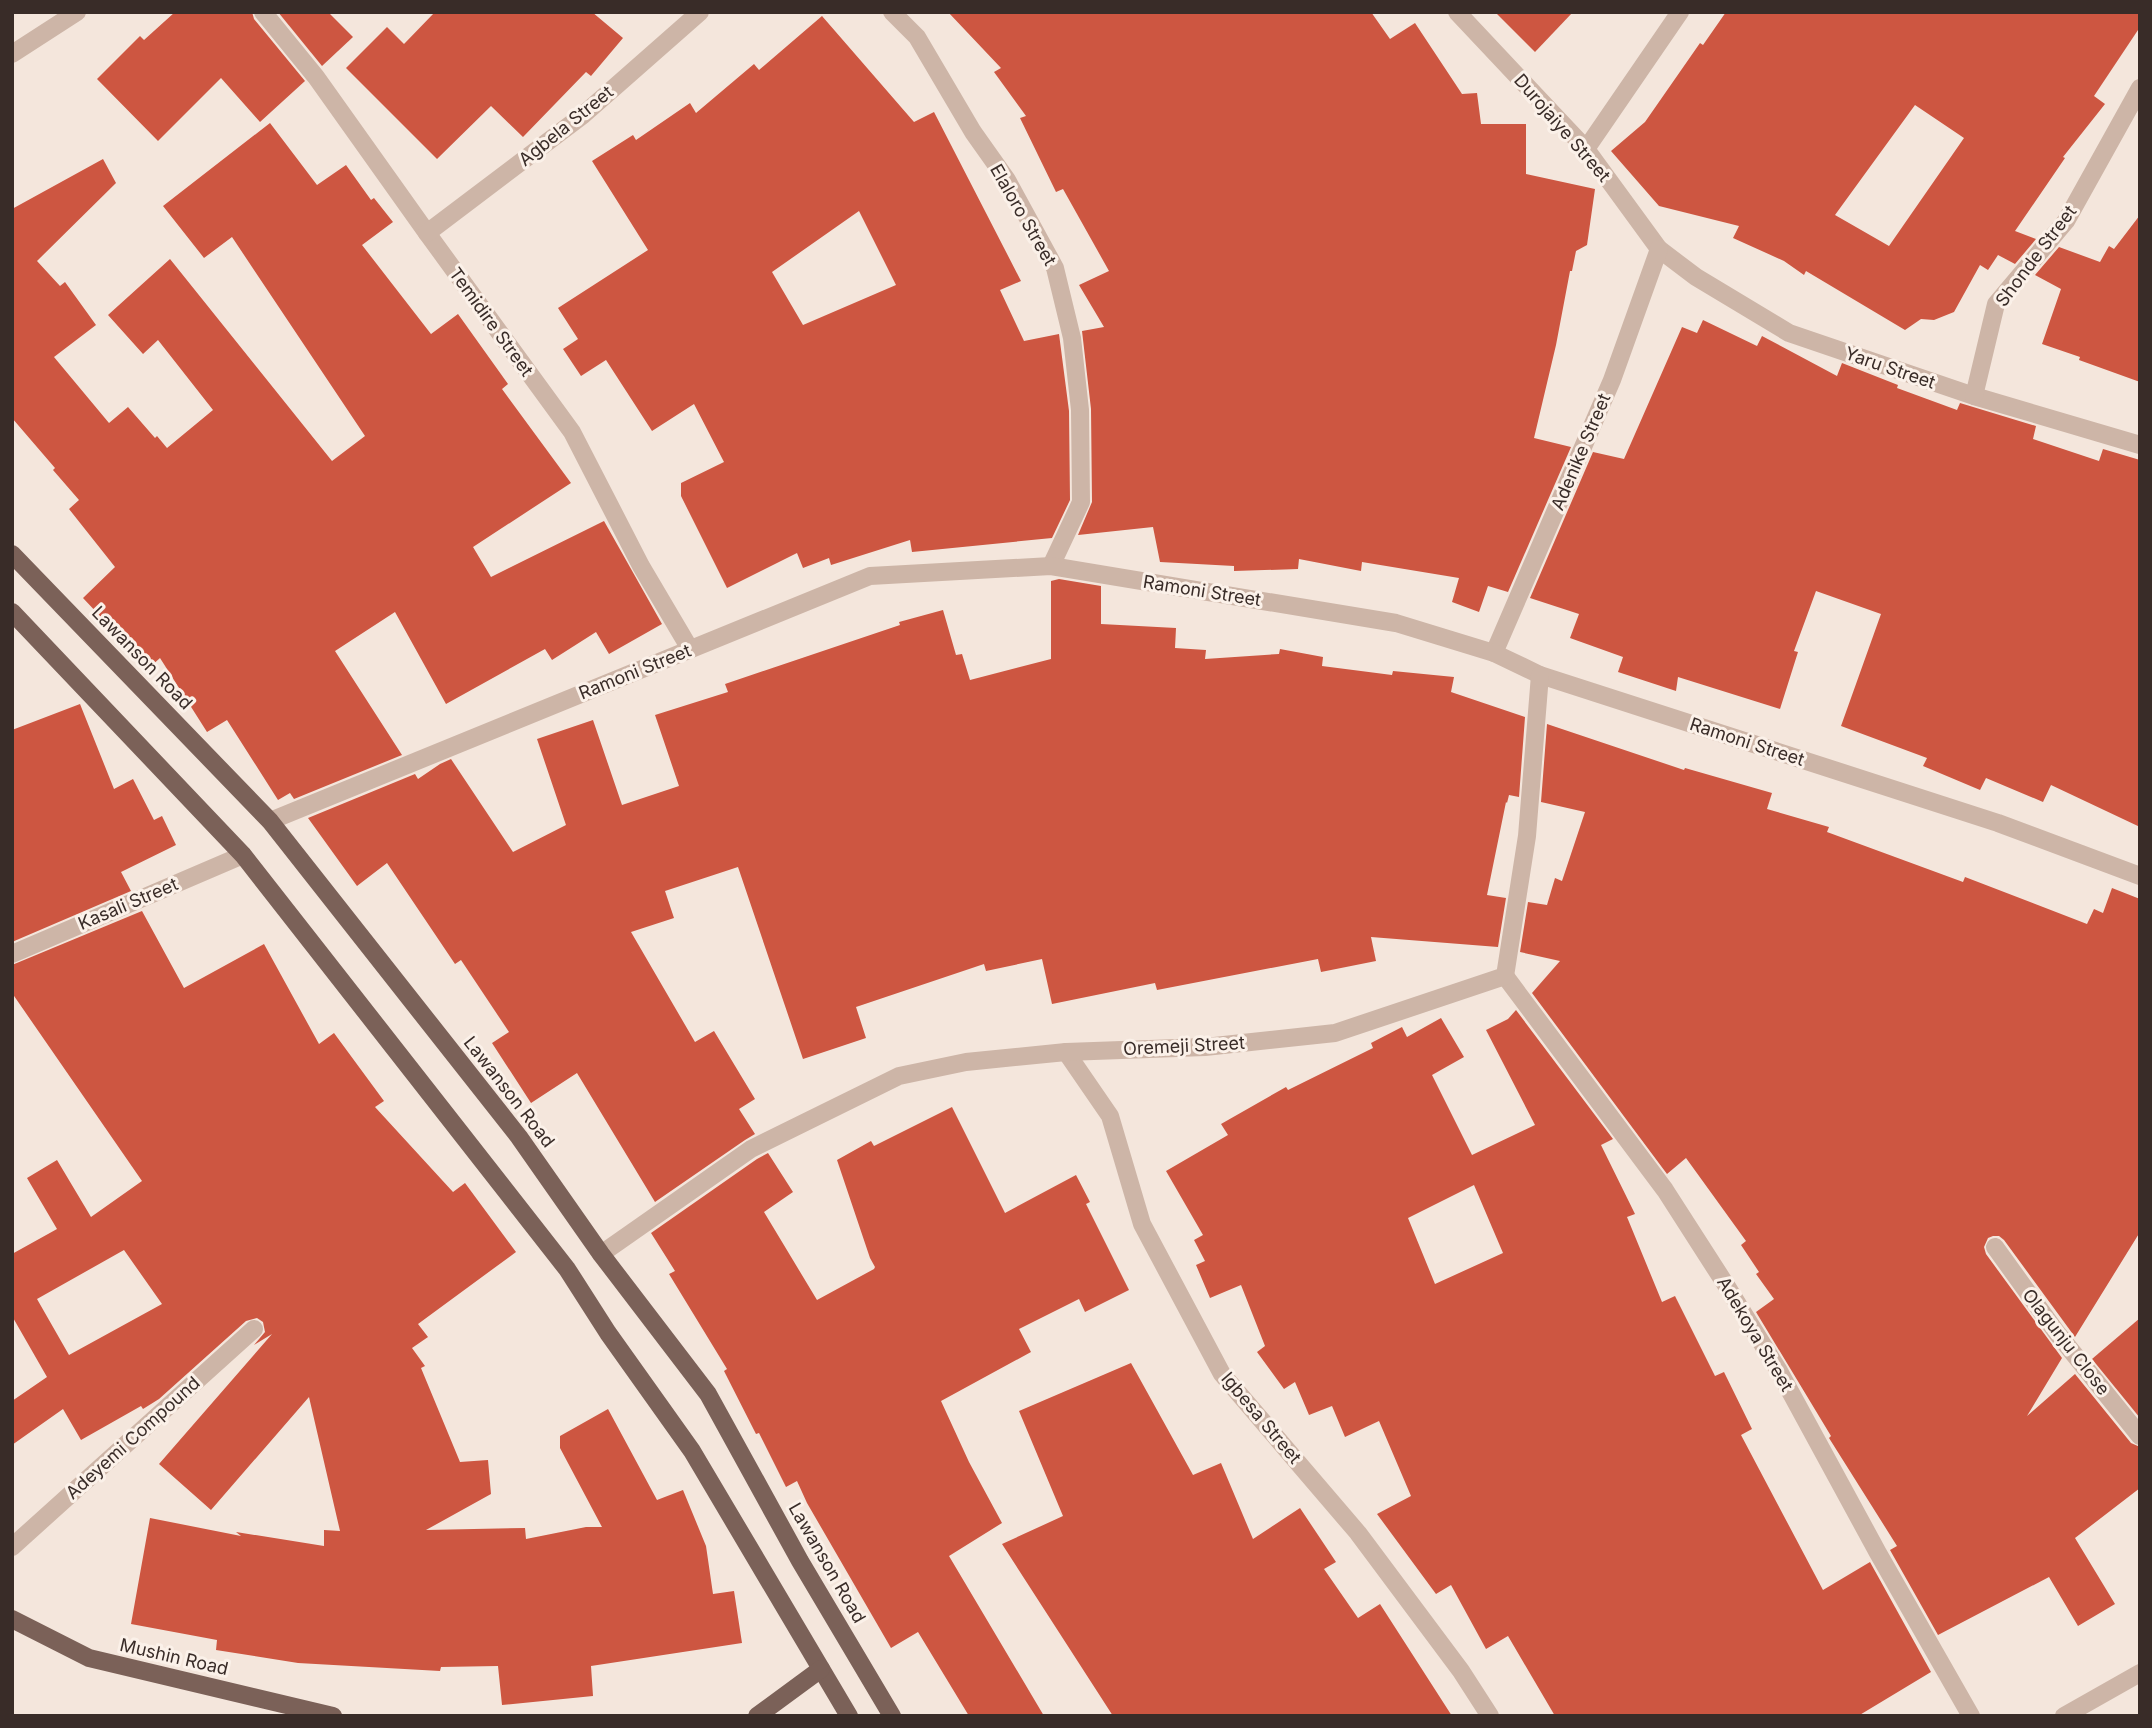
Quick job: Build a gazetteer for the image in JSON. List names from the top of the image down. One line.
{"streets":{"main road":["Lawanson Road","Mushin Road"],"street":["Agbela Street","Durojaiye Street","Elaloro Street","Shonde Street","Temidire Street","Yaru Street","Adenike Street","Ramoni Street","Kasali Street","Oremeji Street","Adekoya Street","Olagunju Close","Igbesa Street","Adeyemi Compound"]},"crossings":[["Agbela Street","Temidire Street"],["Durojaiye Street","Yaru Street"],["Durojaiye Street","Adenike Street"],["Elaloro Street","Ramoni Street"],["Shonde Street","Yaru Street"],["Temidire Street","Ramoni Street"],["Yaru Street","Adenike Street"],["Adenike Street","Ramoni Street"],["Ramoni Street","Lawanson Road"],["Lawanson Road","Oremeji Street"],["Oremeji Street","Adekoya Street"],["Oremeji Street","Igbesa Street"]]}
